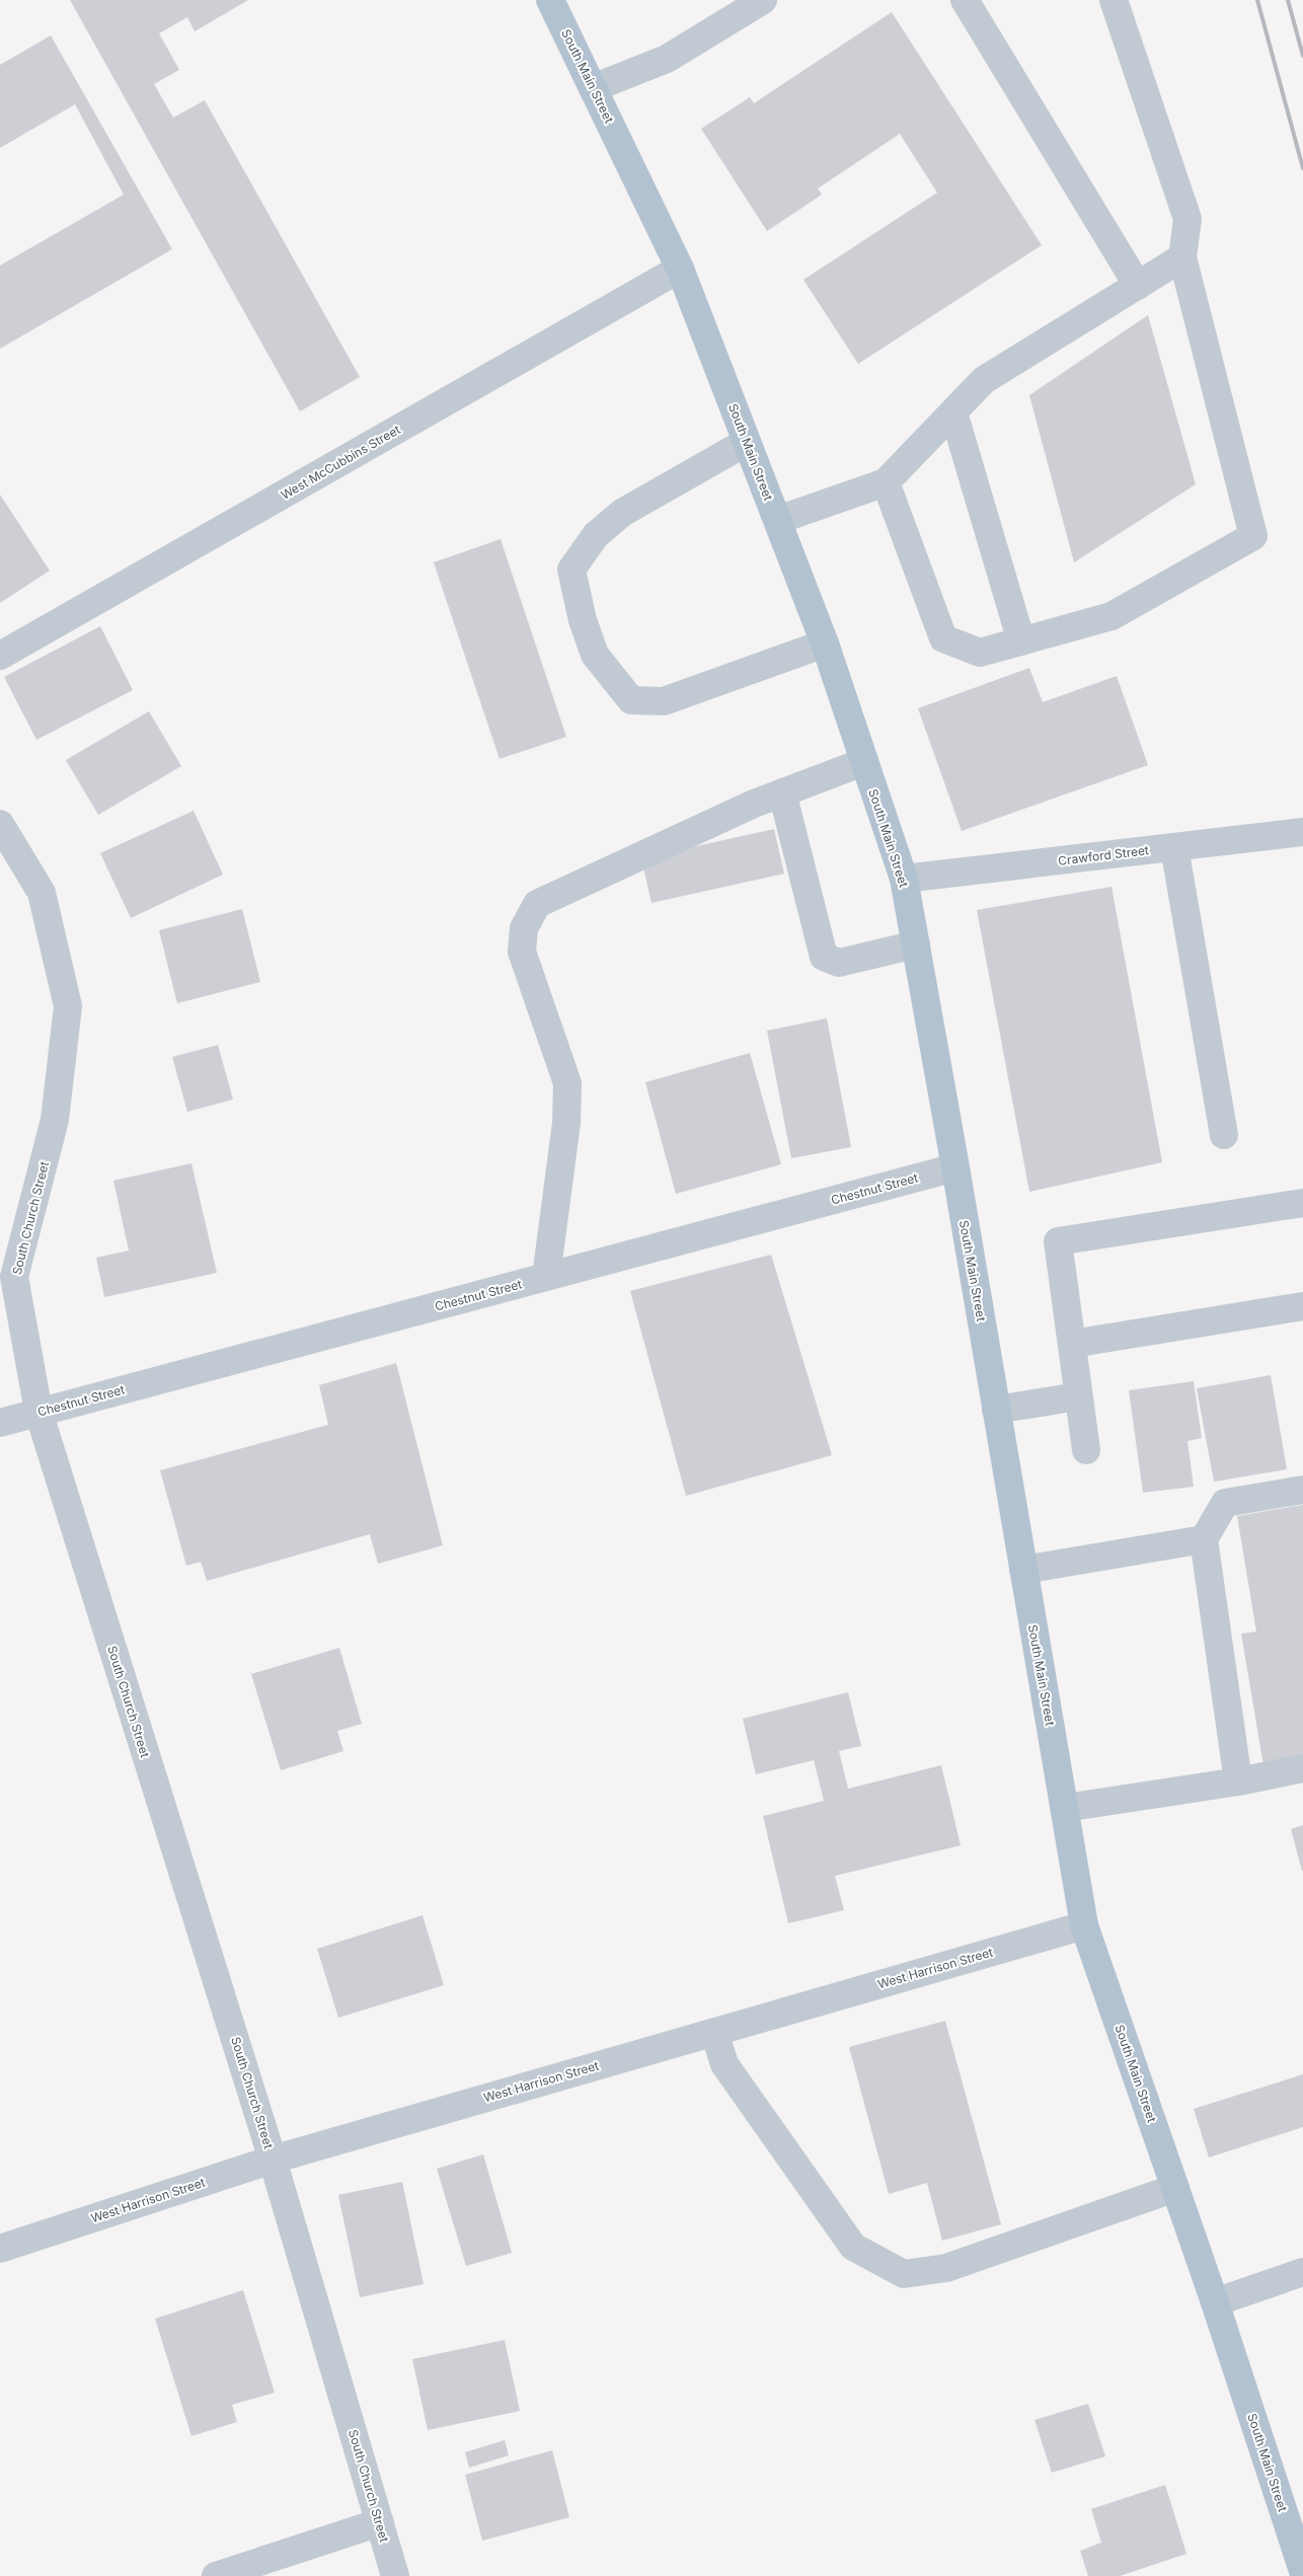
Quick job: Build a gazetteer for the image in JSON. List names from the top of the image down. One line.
{"streets":{"main road":["South Main Street"],"street":["West McCubbins Street","Crawford Street","Chestnut Street","South Church Street","West Harrison Street"]},"crossings":[["South Main Street","West McCubbins Street"],["South Main Street","Crawford Street"],["South Main Street","Chestnut Street"],["South Main Street","West Harrison Street"],["Chestnut Street","South Church Street"],["South Church Street","West Harrison Street"]]}
